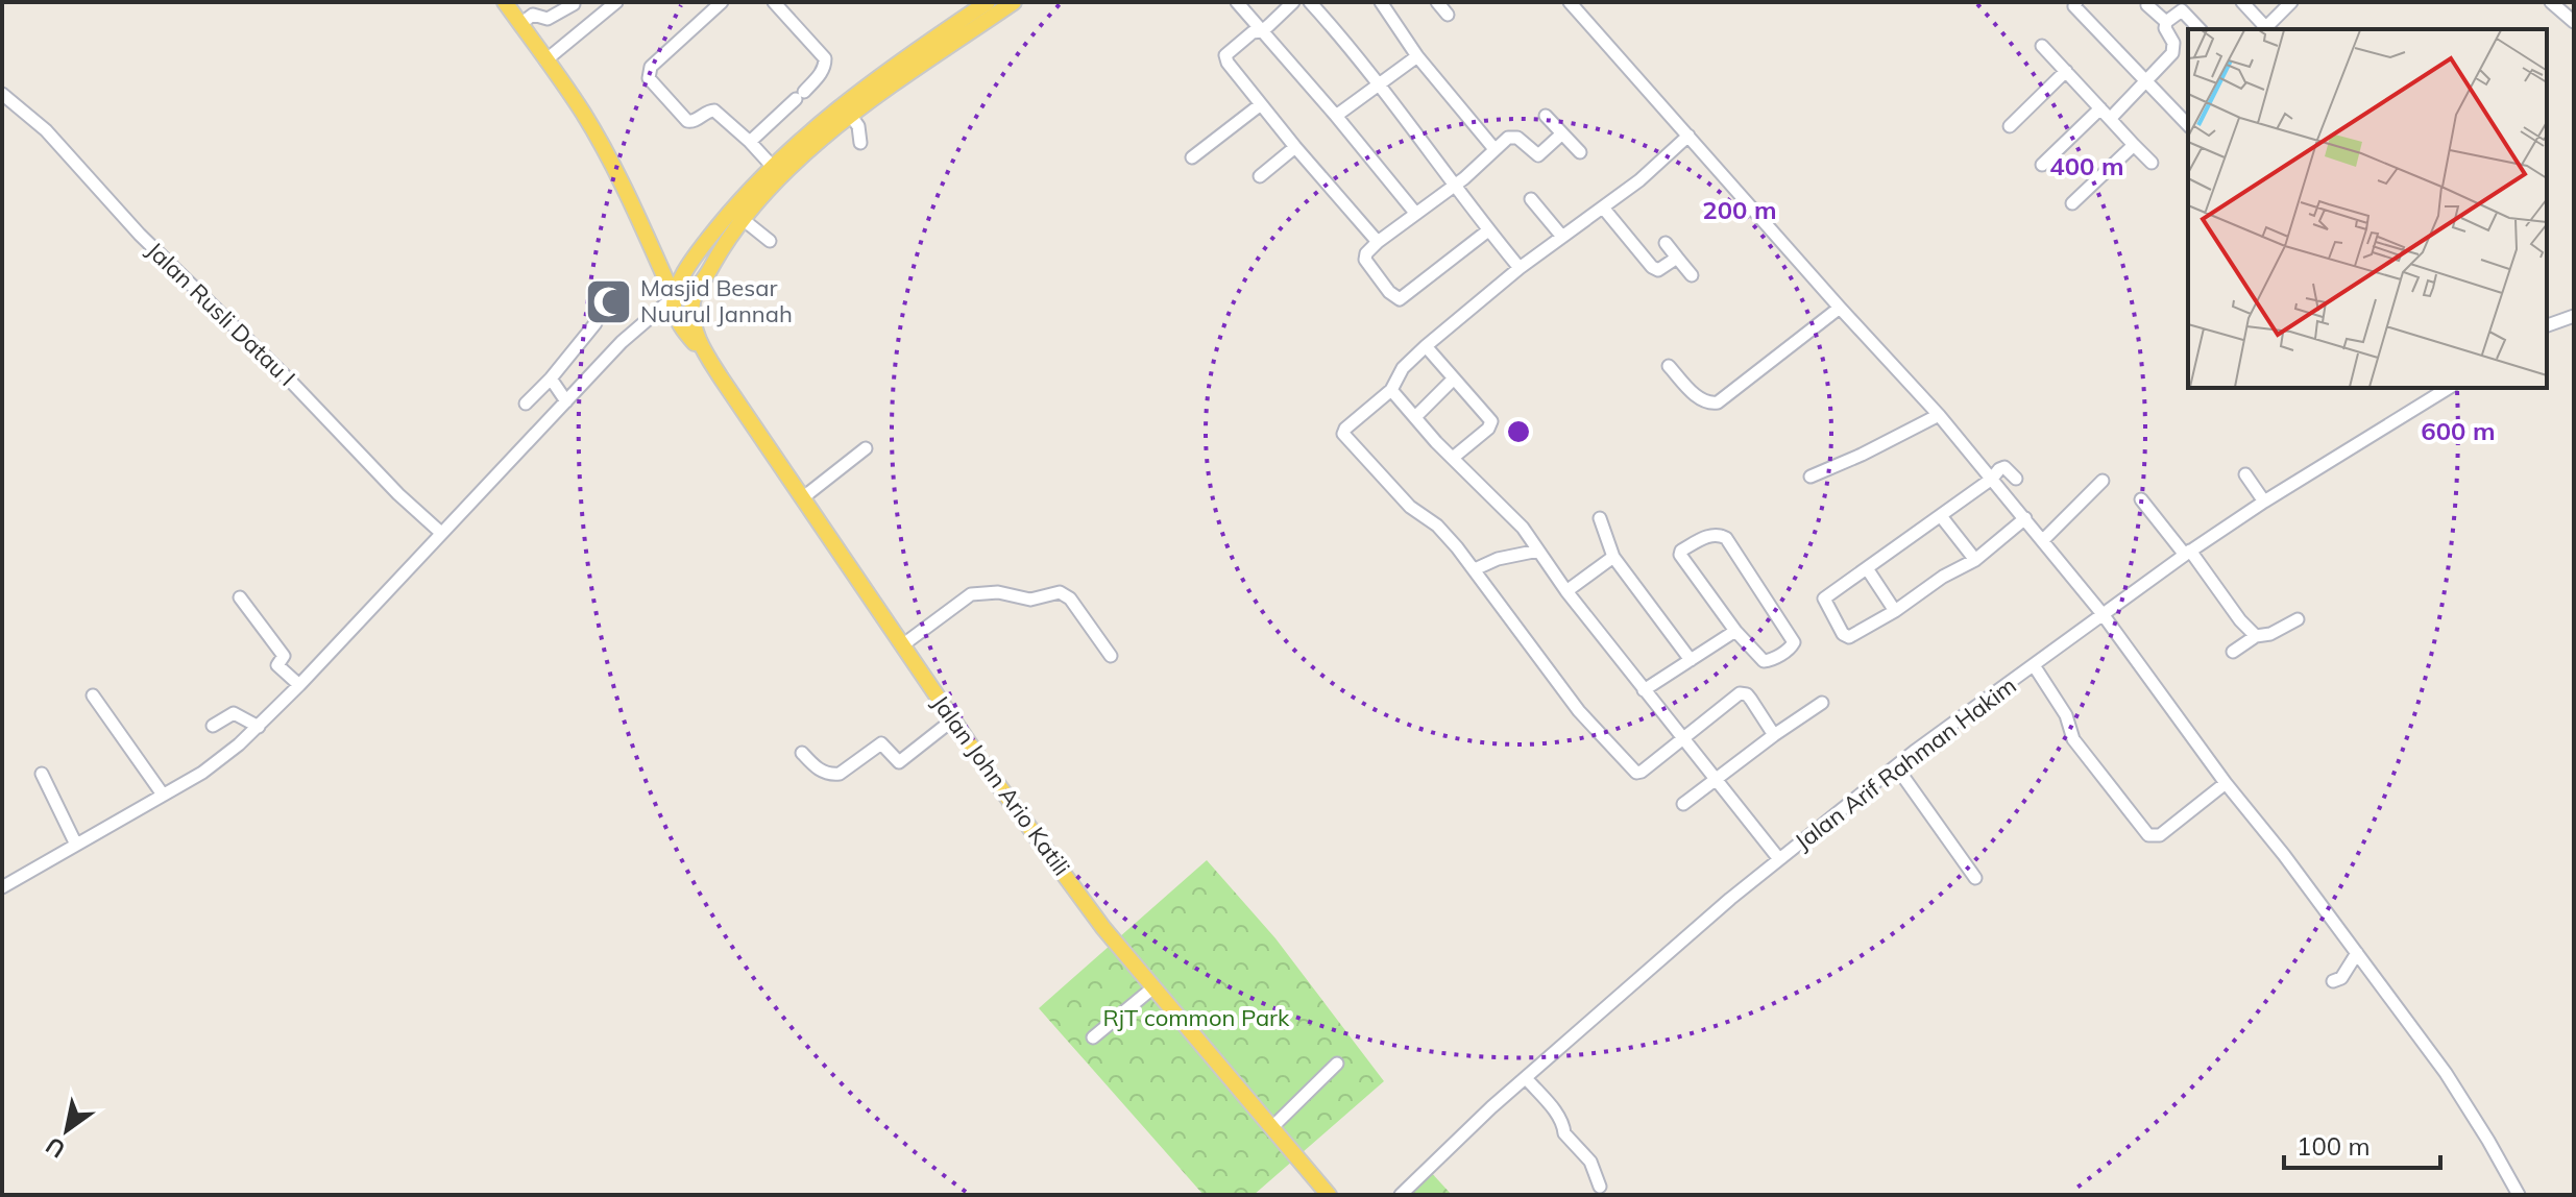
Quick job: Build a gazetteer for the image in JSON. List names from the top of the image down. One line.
{"streets":{"main road":["Jalan John Ario Katili"],"street":["Jalan Rusli Datau I","Jalan Arif Rahman Hakim"]},"parks":["RjT common Park"],"places":{"mosque":["Masjid Besar Nuurul Jannah"]},"scale_bar":"100 m","north":"bottom left","rings":["400 m","200 m","600 m"]}
